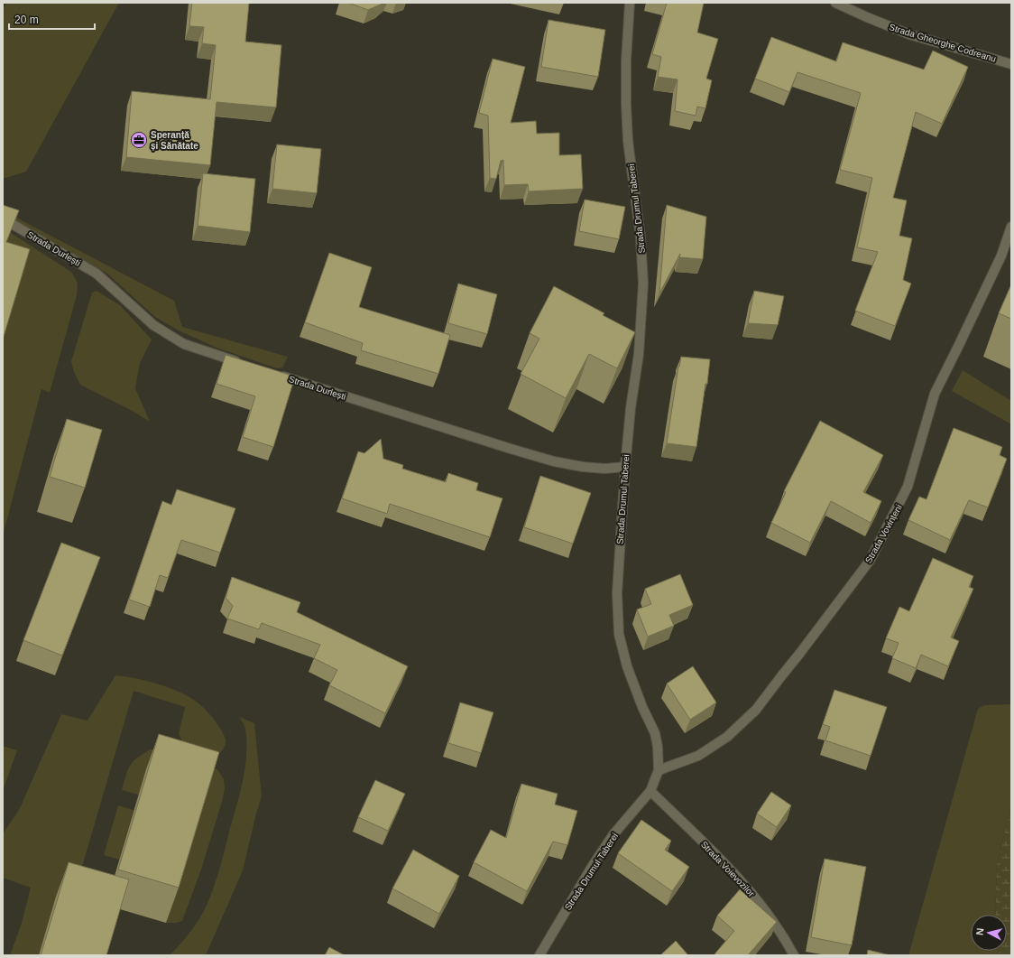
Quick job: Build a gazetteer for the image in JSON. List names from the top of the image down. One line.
{"streets":{"street":["Strada Gheorghe Codreanu","Strada Drumul Taberei","Strada Durlești","Strada Vovințeni","Strada Voievozilor"]},"crossings":[["Strada Drumul Taberei","Strada Durlești"],["Strada Drumul Taberei","Strada Vovințeni"],["Strada Drumul Taberei","Strada Voievozilor"]],"places":{"office":["Speranță și Sănătate"]},"scale_bar":"20 m","north":"left"}
